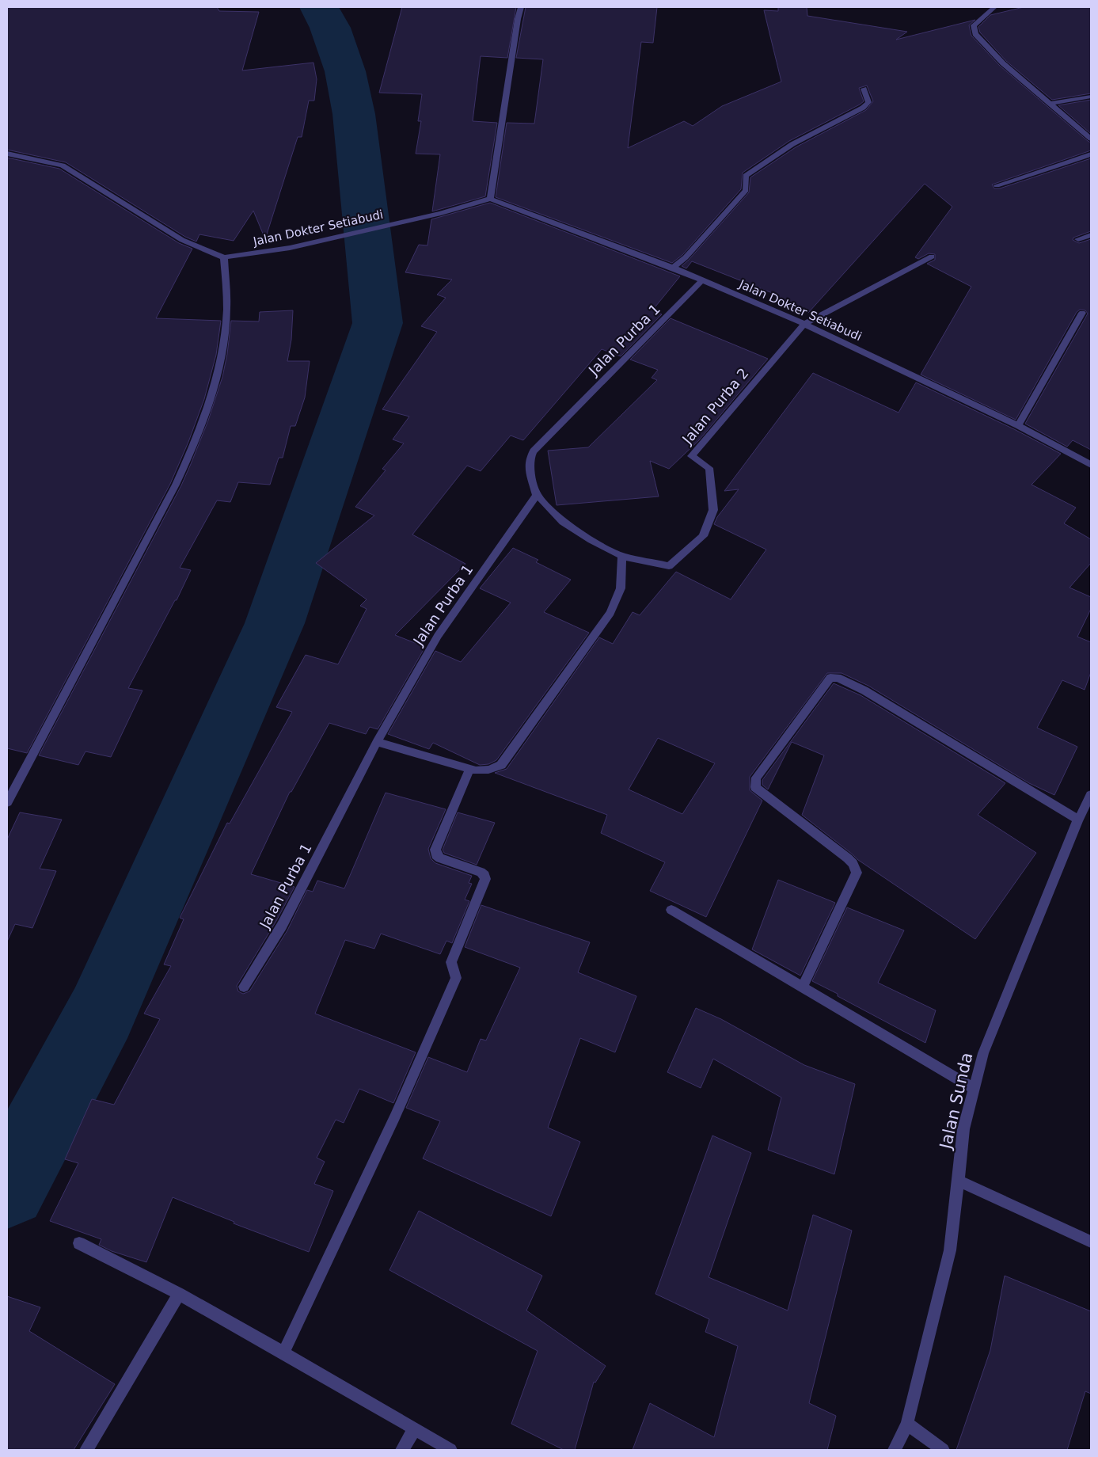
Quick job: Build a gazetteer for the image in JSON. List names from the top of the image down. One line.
{"streets":{"street":["Jalan Dokter Setiabudi","Jalan Purba 1","Jalan Purba 2","Jalan Sunda"]},"crossings":[["Jalan Dokter Setiabudi","Jalan Purba 1"],["Jalan Dokter Setiabudi","Jalan Purba 2"]]}
